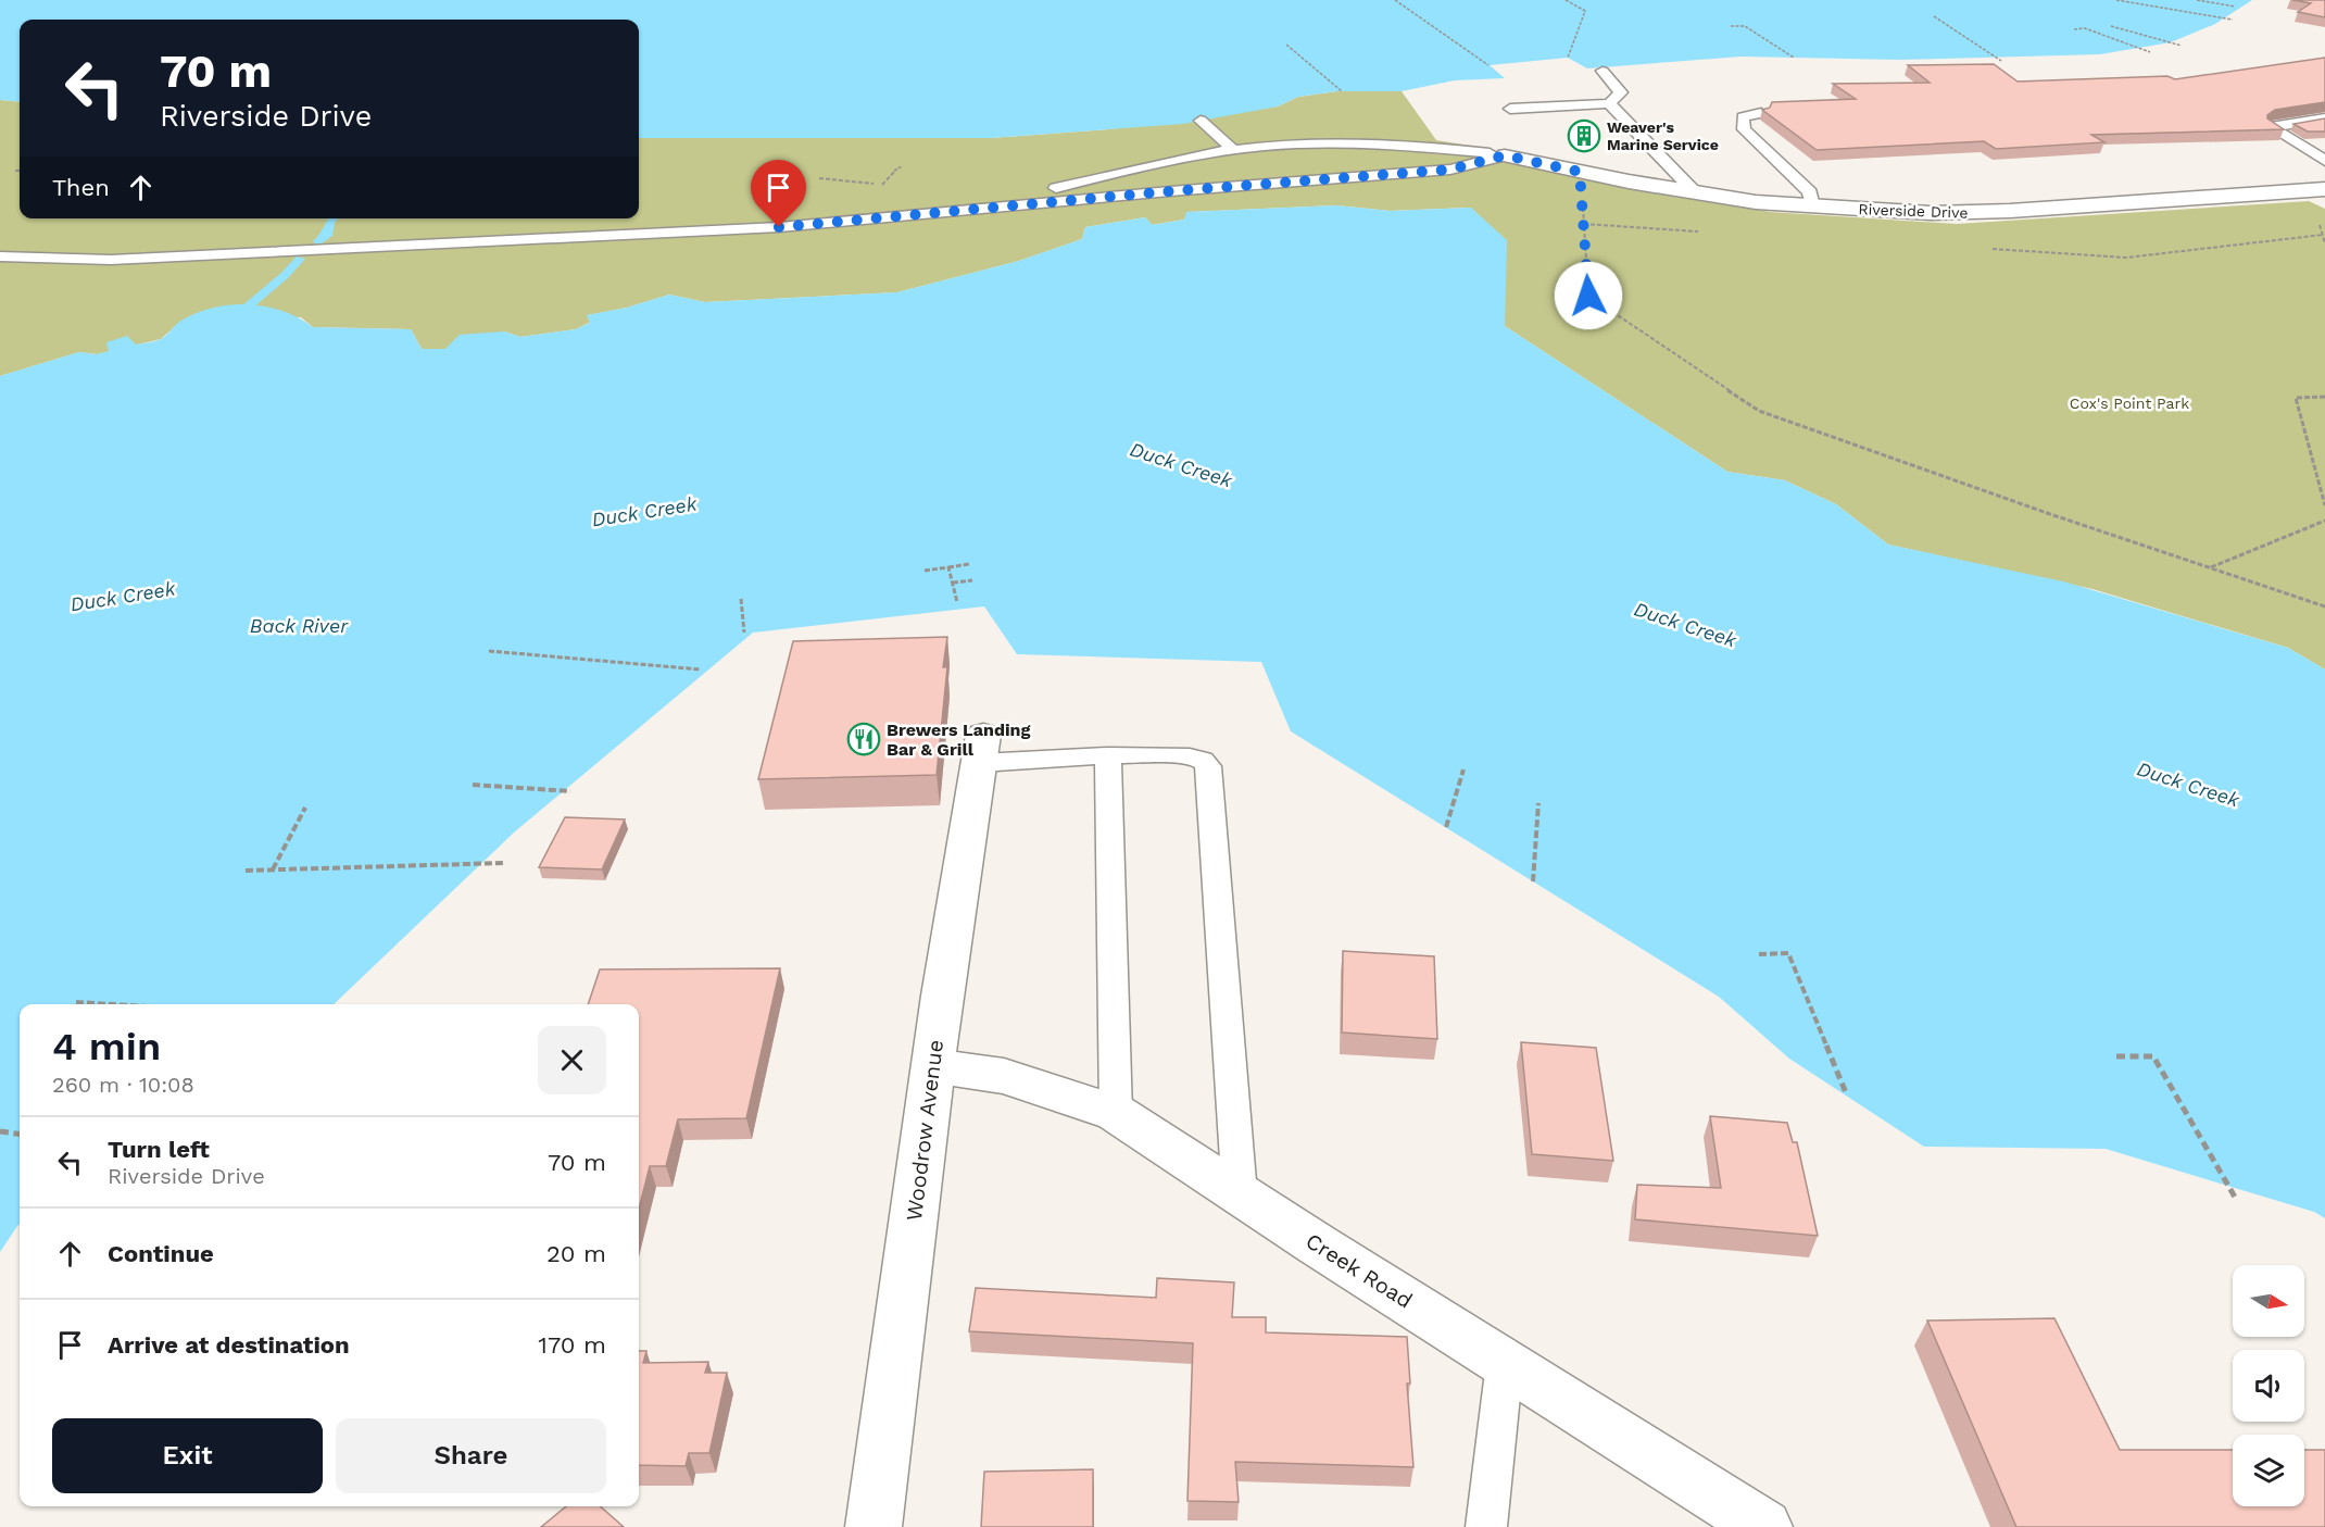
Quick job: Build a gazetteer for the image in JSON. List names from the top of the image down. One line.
{"streets":{"street":["Riverside Drive","Woodrow Avenue","Creek Road"]},"crossings":[["Woodrow Avenue","Creek Road"]],"water":["Duck Creek","Back River"],"parks":["Cox's Point Park"],"places":{"building":["Weaver's Marine Service"],"restaurant":["Brewers Landing Bar & Grill"]},"north":"right","page":{"turn":["70 m","Riverside Drive"],"then":"Then","heading":["4 min","260 m · 10:08"],"list":[{"name":"Turn left","note":"Riverside Drive","value":"70 m"},{"name":"Continue","value":"20 m"},{"name":"Arrive at destination","value":"170 m"}],"buttons":["Exit","Share"]}}
